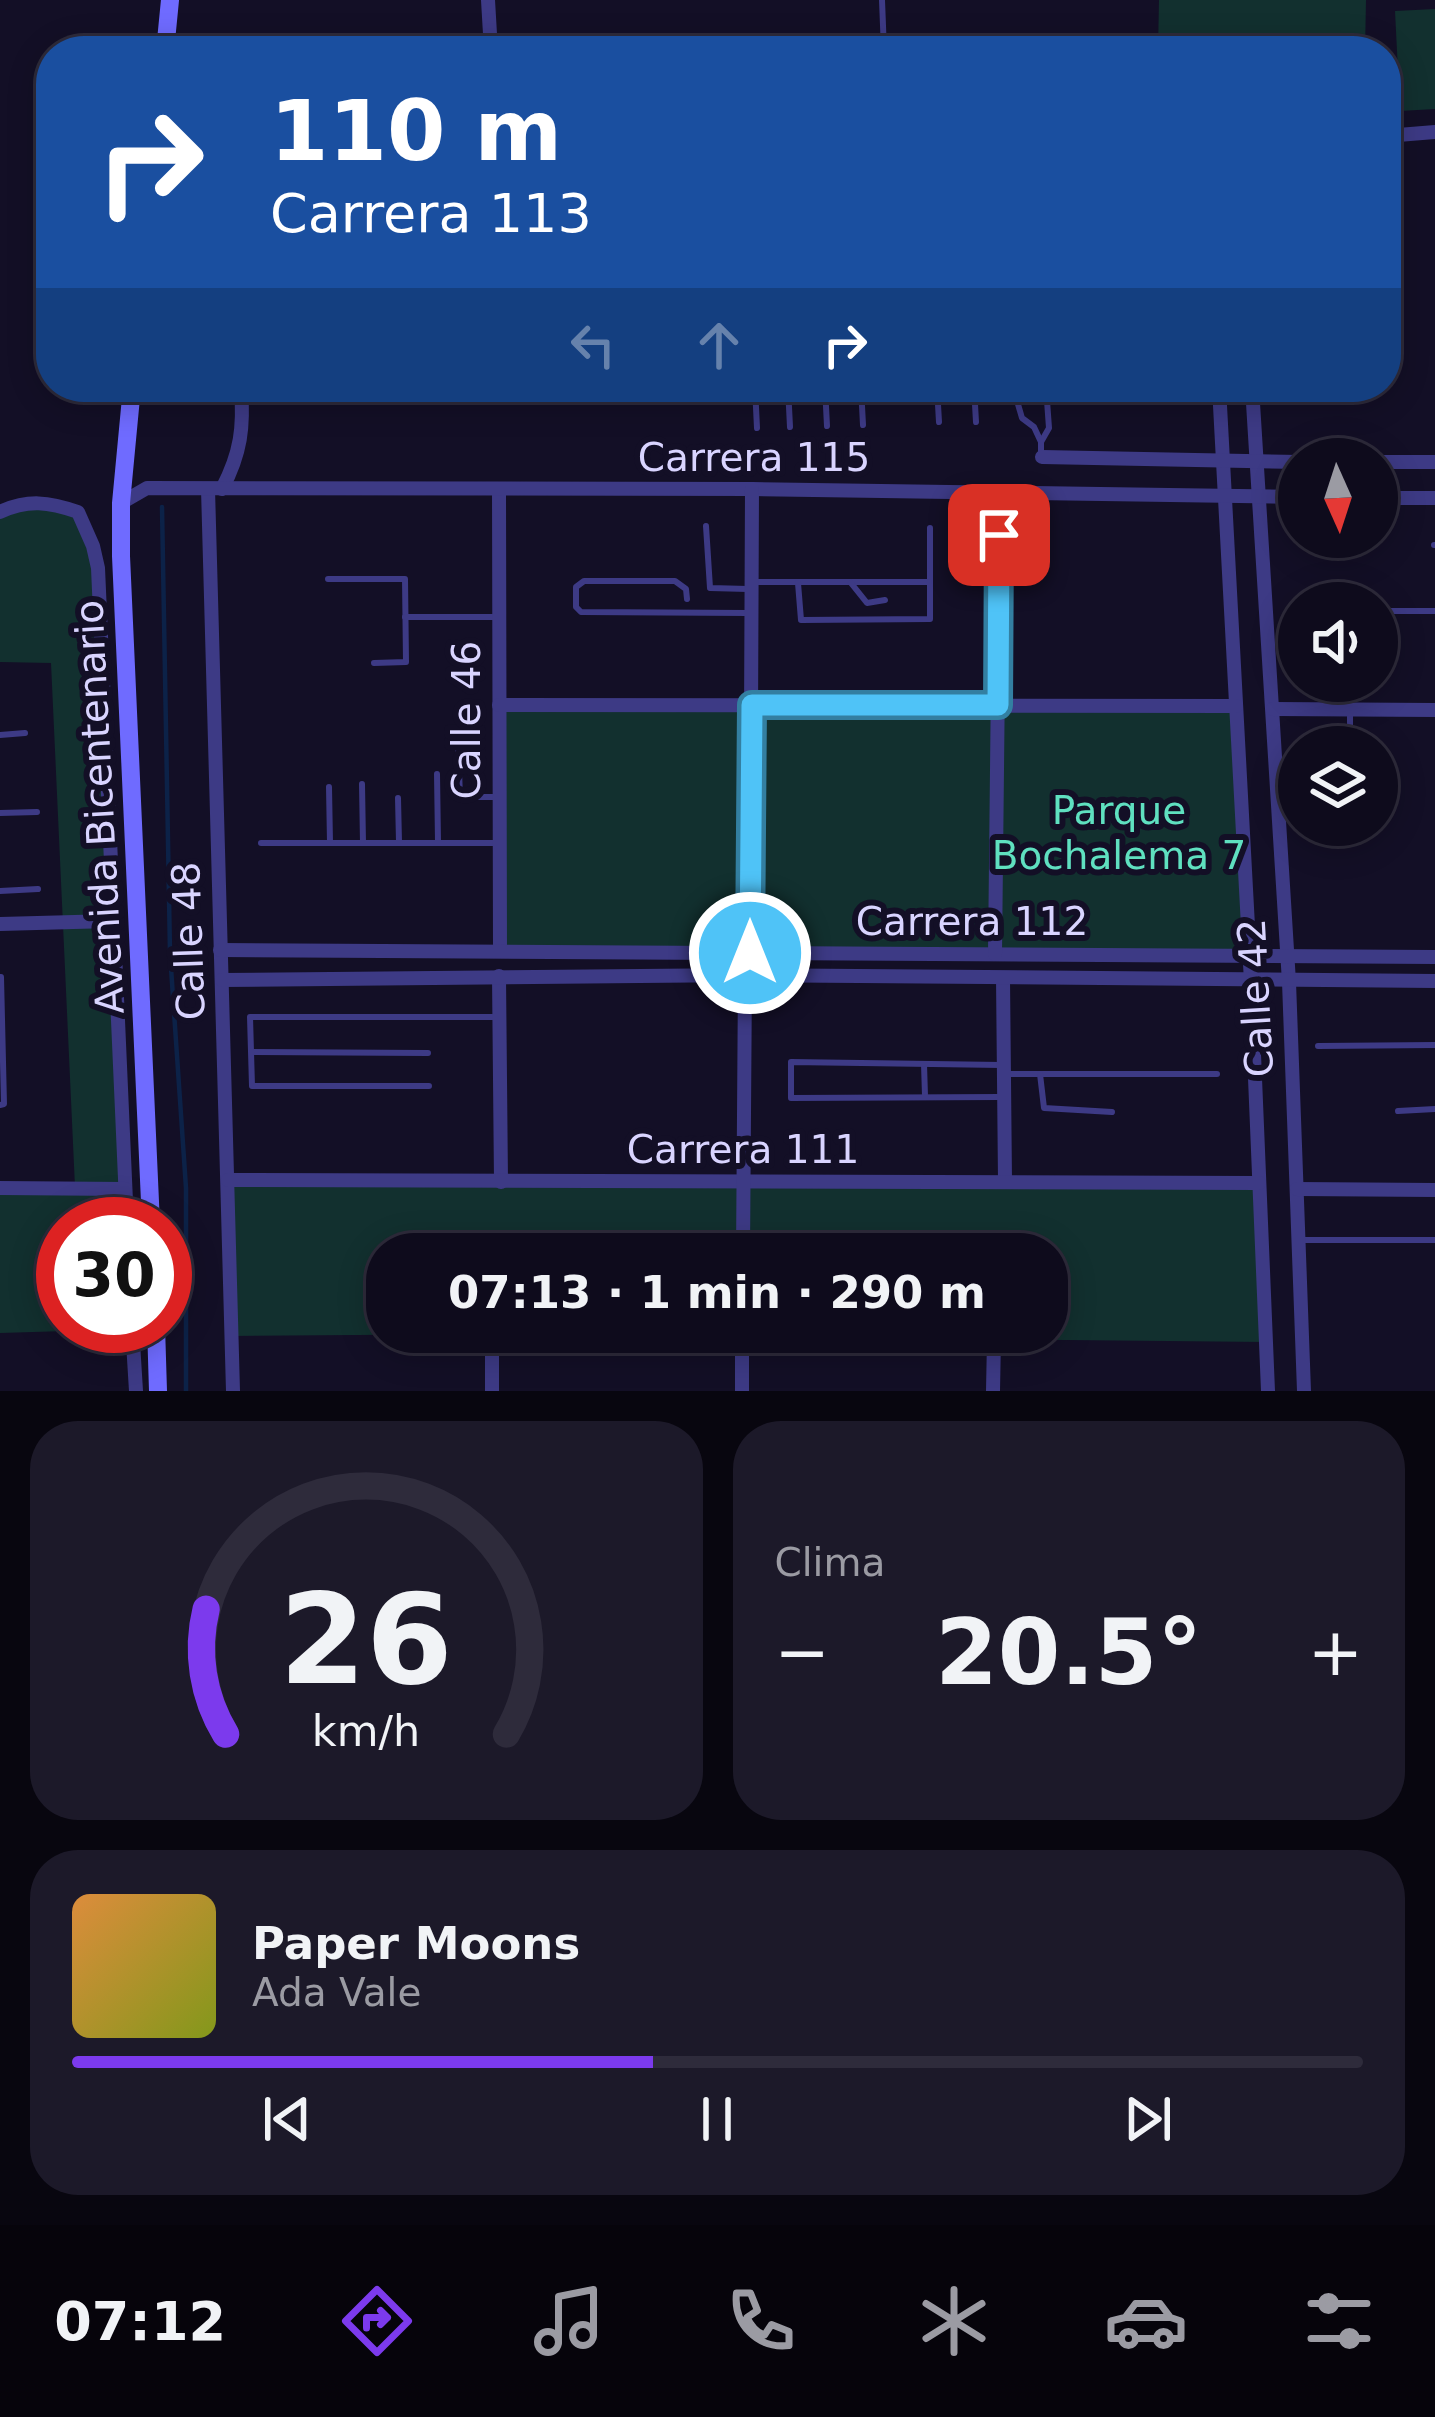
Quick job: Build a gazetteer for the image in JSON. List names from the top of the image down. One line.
{"streets":{"main road":["Avenida Bicentenario"],"street":["Carrera 115","Calle 46","Carrera 112","Calle 48","Calle 42","Carrera 111"]},"crossings":[["Carrera 115","Calle 46"],["Carrera 115","Avenida Bicentenario"],["Carrera 115","Calle 48"],["Carrera 115","Calle 42"],["Calle 46","Carrera 112"],["Carrera 112","Calle 48"],["Carrera 112","Calle 42"],["Calle 48","Carrera 111"],["Calle 42","Carrera 111"]],"parks":["Parque Bochalema 7"],"north":"bottom","page":{"turn":["110 m","Carrera 113"],"limit":"30","trip":"07:13 · 1 min · 290 m","tile":"Clima","heat":["−","20.5°","+"],"song":["Paper Moons","Ada Vale"],"tabs":"07:12","gauge":["26","km/h"]}}
